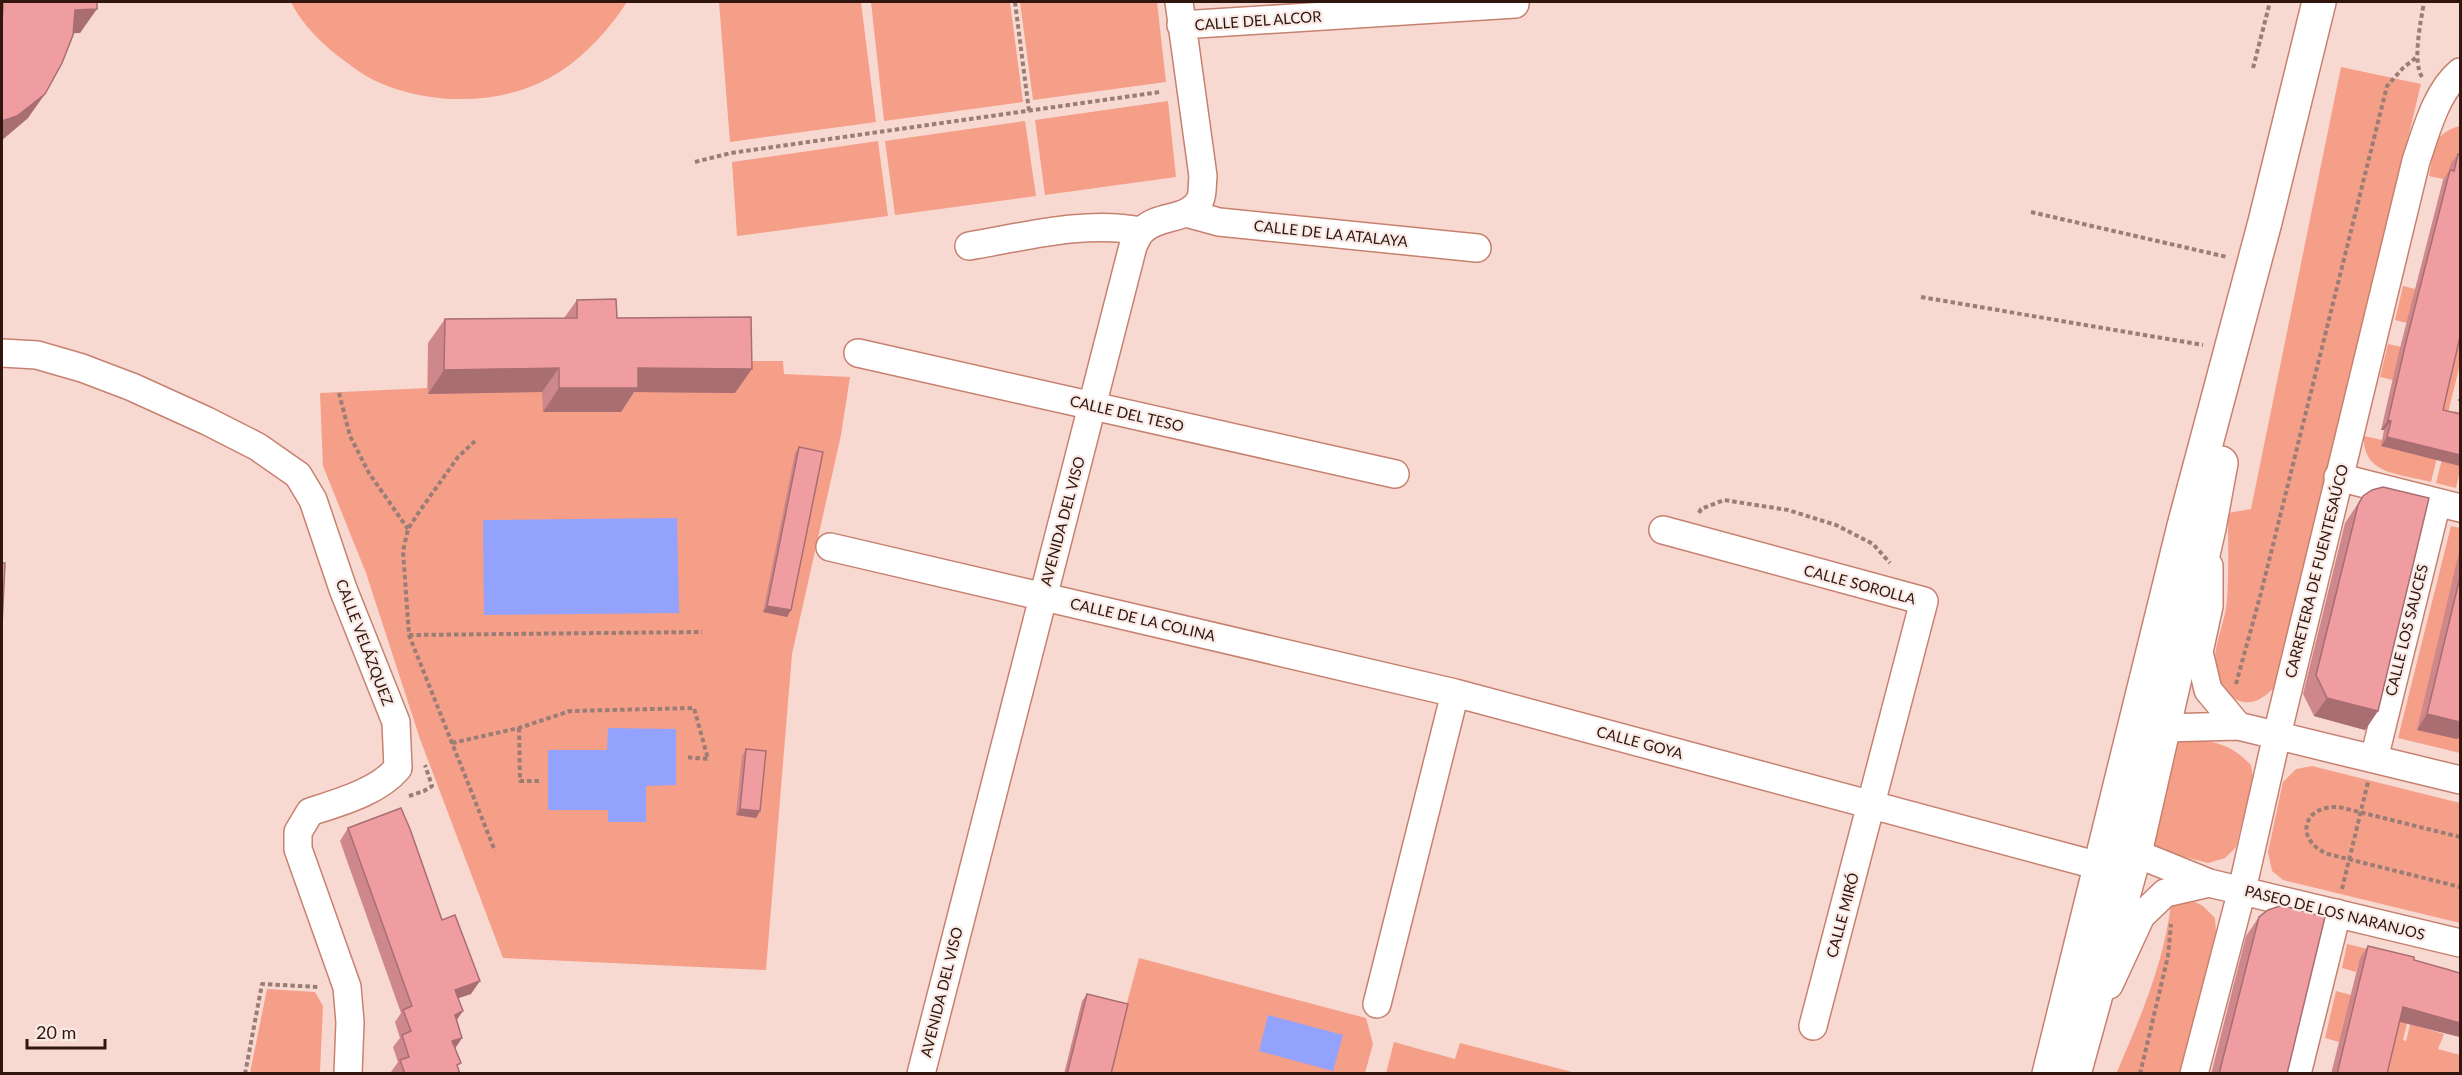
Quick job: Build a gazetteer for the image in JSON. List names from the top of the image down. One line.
{"streets":{"street":["CALLE DEL ALCOR","CALLE DE LA ATALAYA","CALLE DEL TESO","AVENIDA DEL VISO","CARRETERA DE FUENTESAÚCO","CALLE SOROLLA","CALLE DE LA COLINA","CALLE LOS SAUCES","CALLE VELÁZQUEZ","CALLE GOYA","PASEO DE LOS NARANJOS","CALLE MIRÓ"]},"crossings":[["CALLE DEL TESO","AVENIDA DEL VISO"],["AVENIDA DEL VISO","CALLE DE LA COLINA"],["CARRETERA DE FUENTESAÚCO","PASEO DE LOS NARANJOS"],["CALLE SOROLLA","CALLE GOYA"],["CALLE SOROLLA","CALLE MIRÓ"],["CALLE DE LA COLINA","CALLE GOYA"],["CALLE GOYA","PASEO DE LOS NARANJOS"],["CALLE GOYA","CALLE MIRÓ"]],"scale_bar":"20 m"}
